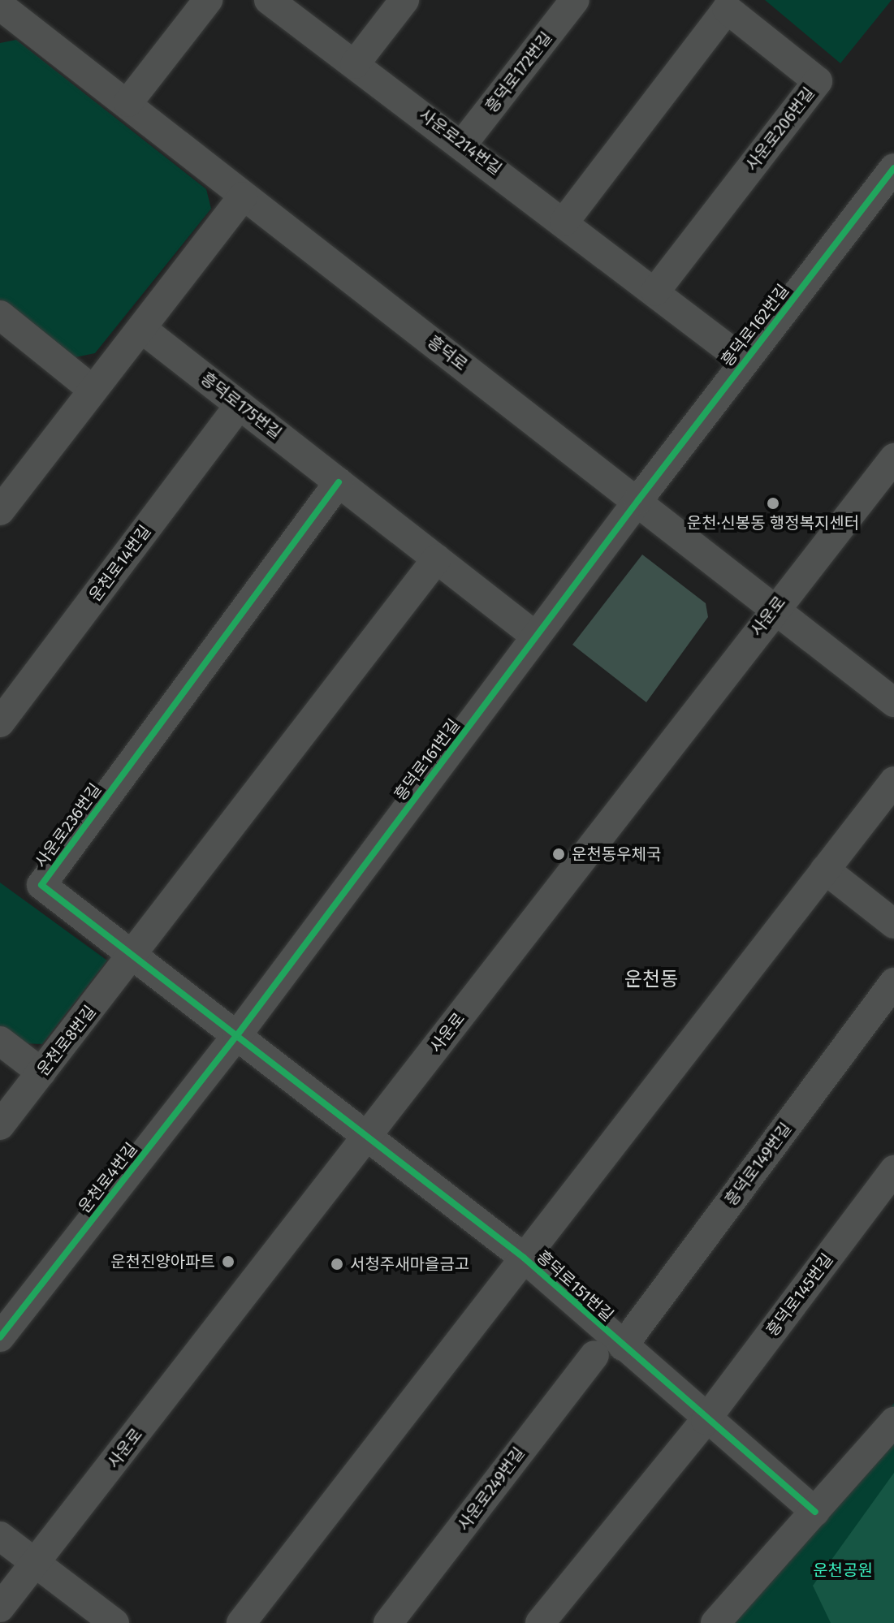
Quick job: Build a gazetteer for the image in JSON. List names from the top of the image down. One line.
{"streets":{"street":["흥덕로172번길","사운로206번길","사운로214번길","흥덕로162번길","흥덕로","흥덕로175번길","운천로14번길","사운로","흥덕로161번길","사운로236번길","운천로8번길","흥덕로149번길","운천로4번길","흥덕로151번길","흥덕로145번길","사운로249번길"]},"crossings":[["흥덕로172번길","사운로214번길"],["사운로206번길","사운로214번길"],["사운로214번길","흥덕로162번길"],["흥덕로162번길","흥덕로"],["흥덕로162번길","흥덕로161번길"],["흥덕로","사운로"],["흥덕로","흥덕로161번길"],["흥덕로175번길","운천로14번길"],["흥덕로175번길","사운로236번길"],["사운로","사운로236번길"],["흥덕로161번길","사운로236번길"],["흥덕로161번길","운천로4번길"],["사운로236번길","운천로8번길"],["사운로236번길","운천로4번길"],["사운로236번길","흥덕로151번길"],["흥덕로149번길","흥덕로151번길"],["흥덕로151번길","흥덕로145번길"]],"districts":["운천동"],"parks":["운천공원"],"places":["운천·신봉동 행정복지센터","운천동우체국","운천진양아파트","서청주새마을금고"]}
